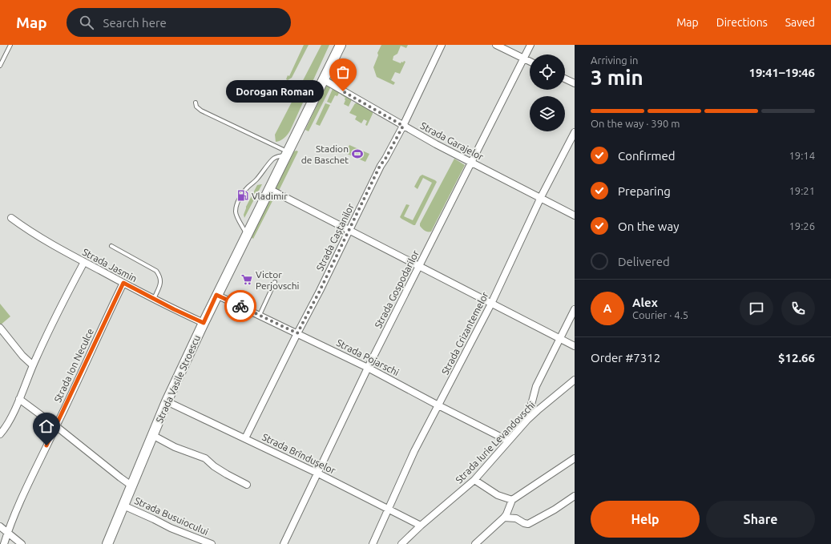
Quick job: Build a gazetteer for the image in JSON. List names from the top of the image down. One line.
{"streets":{"main road":["Strada Vasile Stroescu"],"street":["Strada Garajelor","Strada Caștanilor","Strada Jasmin","Strada Gospodarilor","Strada Crizantemelor","Strada Pojarschi","Strada Ion Neculce","Strada Iurie Levandovschi","Strada Brîndușelor","Strada Busuiocului"]},"crossings":[["Strada Garajelor","Strada Caștanilor"],["Strada Garajelor","Strada Gospodarilor"],["Strada Garajelor","Strada Crizantemelor"],["Strada Garajelor","Strada Vasile Stroescu"],["Strada Caștanilor","Strada Pojarschi"],["Strada Caștanilor","Strada Brîndușelor"],["Strada Jasmin","Strada Ion Neculce"],["Strada Jasmin","Strada Vasile Stroescu"],["Strada Gospodarilor","Strada Pojarschi"],["Strada Gospodarilor","Strada Brîndușelor"],["Strada Crizantemelor","Strada Pojarschi"],["Strada Crizantemelor","Strada Brîndușelor"],["Strada Pojarschi","Strada Vasile Stroescu"],["Strada Pojarschi","Strada Iurie Levandovschi"],["Strada Vasile Stroescu","Strada Brîndușelor"],["Strada Vasile Stroescu","Strada Busuiocului"],["Strada Iurie Levandovschi","Strada Brîndușelor"]],"places":{"other":["Dorogan Roman"],"sports":["Stadion de Baschet"],"fuel station":["Vladimir"],"supermarket":["Victor Perjovschi"]},"page":{"header":"Map","search":"Search here","nav":["Map","Directions","Saved"],"heading":["3 min","Arriving in","19:41–19:46"],"panel":["Alex","Courier · 4.5","Order #7312","$12.66"],"bubble":"Dorogan Roman","bar":"On the way · 390 m","list":[["Confirmed","19:14"],["Preparing","19:21"],["On the way","19:26"],"Delivered"],"round":"A","buttons":["Help","Share"]}}
